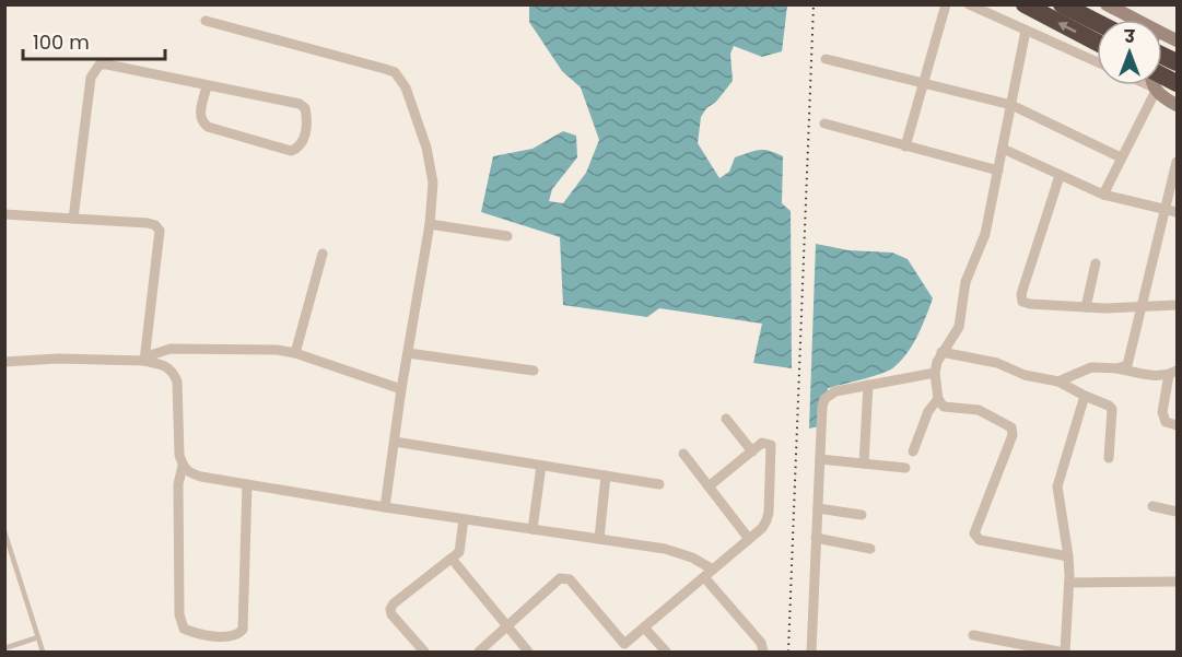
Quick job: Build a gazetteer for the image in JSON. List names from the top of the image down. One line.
{"scale_bar":"100 m","north":"top"}
